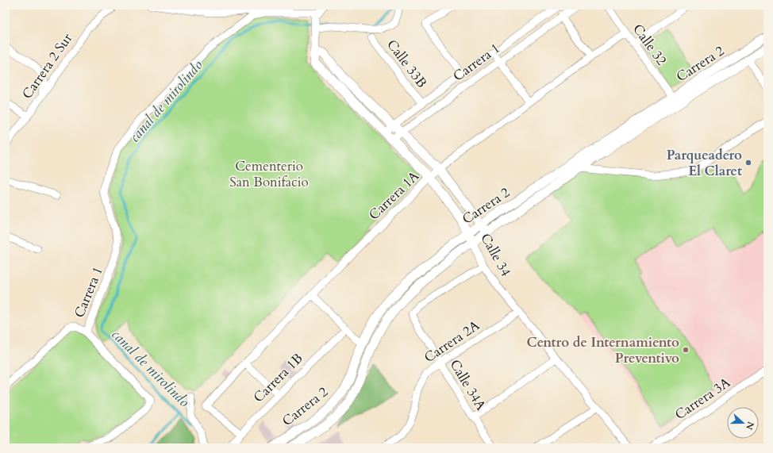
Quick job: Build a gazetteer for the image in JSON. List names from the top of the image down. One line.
{"streets":{"street":["Calle 32","Carrera 1","Calle 33B","Carrera 2","Carrera 2 Sur","Carrera 1A","Calle 34","Carrera 2A","Carrera 1B","Calle 34A","Carrera 3A"]},"crossings":[["Calle 32","Carrera 2"],["Calle 32","Carrera 1A"],["Carrera 1","Calle 33B"],["Carrera 1","Calle 34"],["Carrera 2","Calle 34"],["Carrera 1A","Calle 34"],["Carrera 1A","Carrera 1B"],["Calle 34","Carrera 2A"],["Calle 34","Calle 34A"],["Carrera 2A","Calle 34A"]],"water":["canal de mirolindo"],"parks":["Cementerio San Bonifacio"],"places":["Parqueadero El Claret","Centro de Internamiento Preventivo"],"north":"right"}
